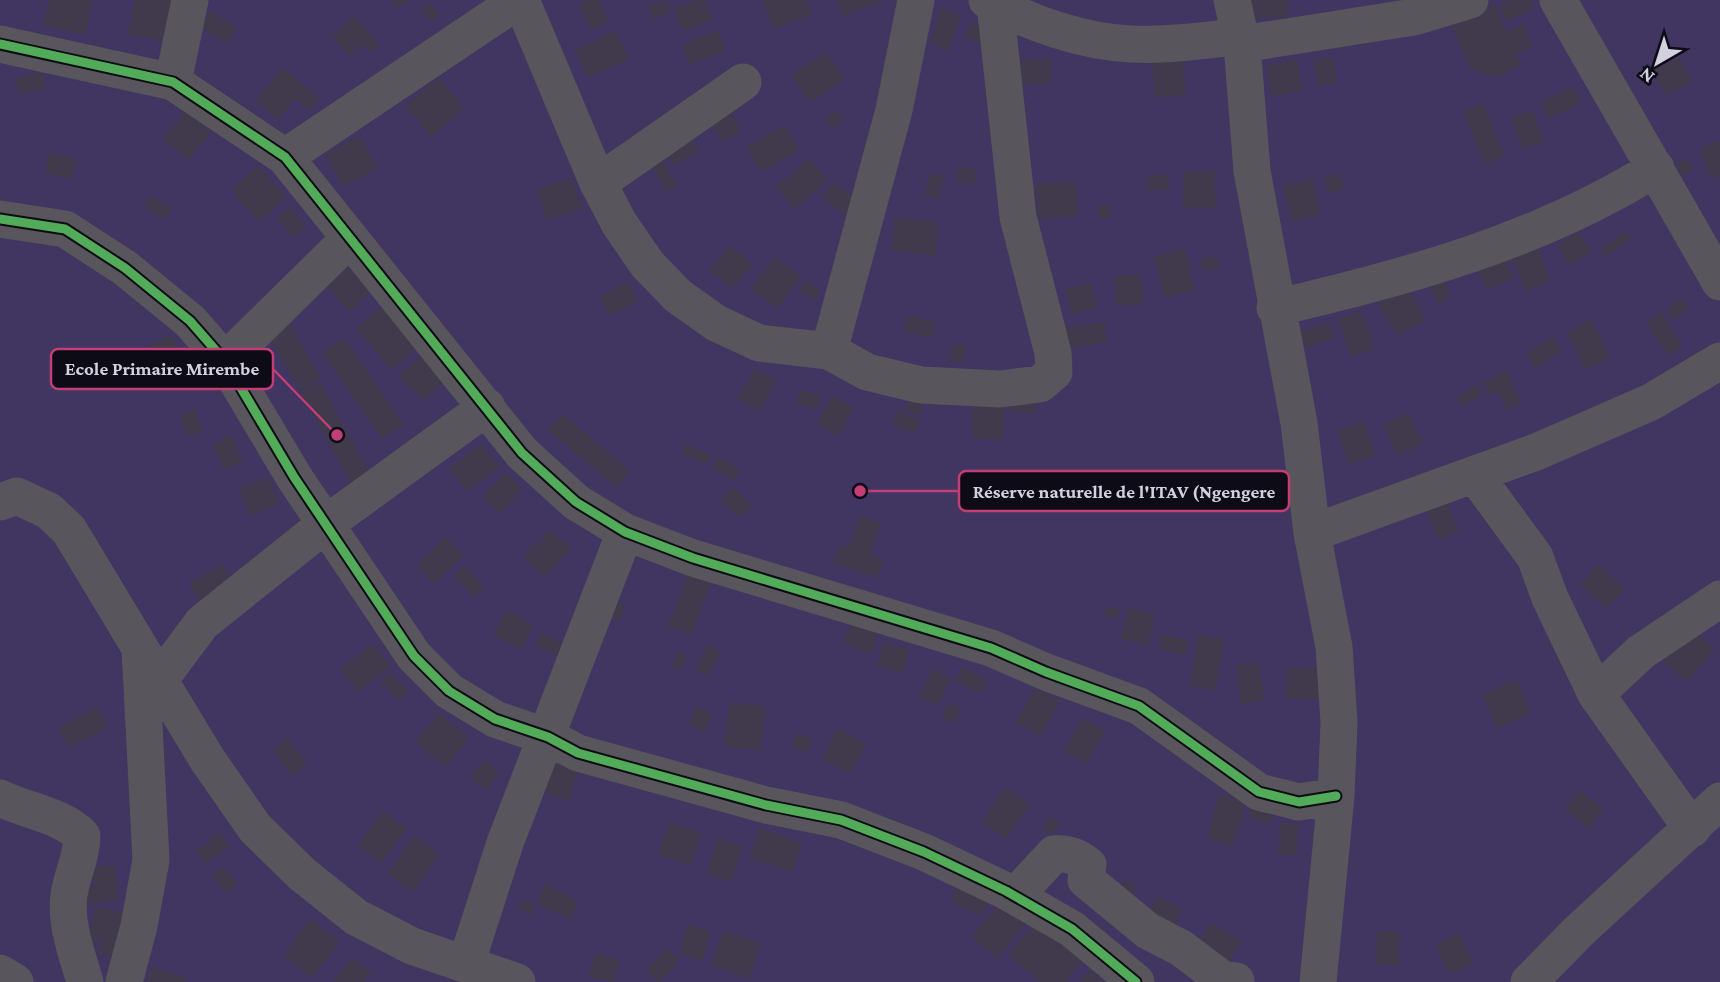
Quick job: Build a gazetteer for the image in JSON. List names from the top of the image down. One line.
{"places":["Ecole Primaire Mirembe","Réserve naturelle de l'ITAV (Ngengere"],"north":"bottom left"}
